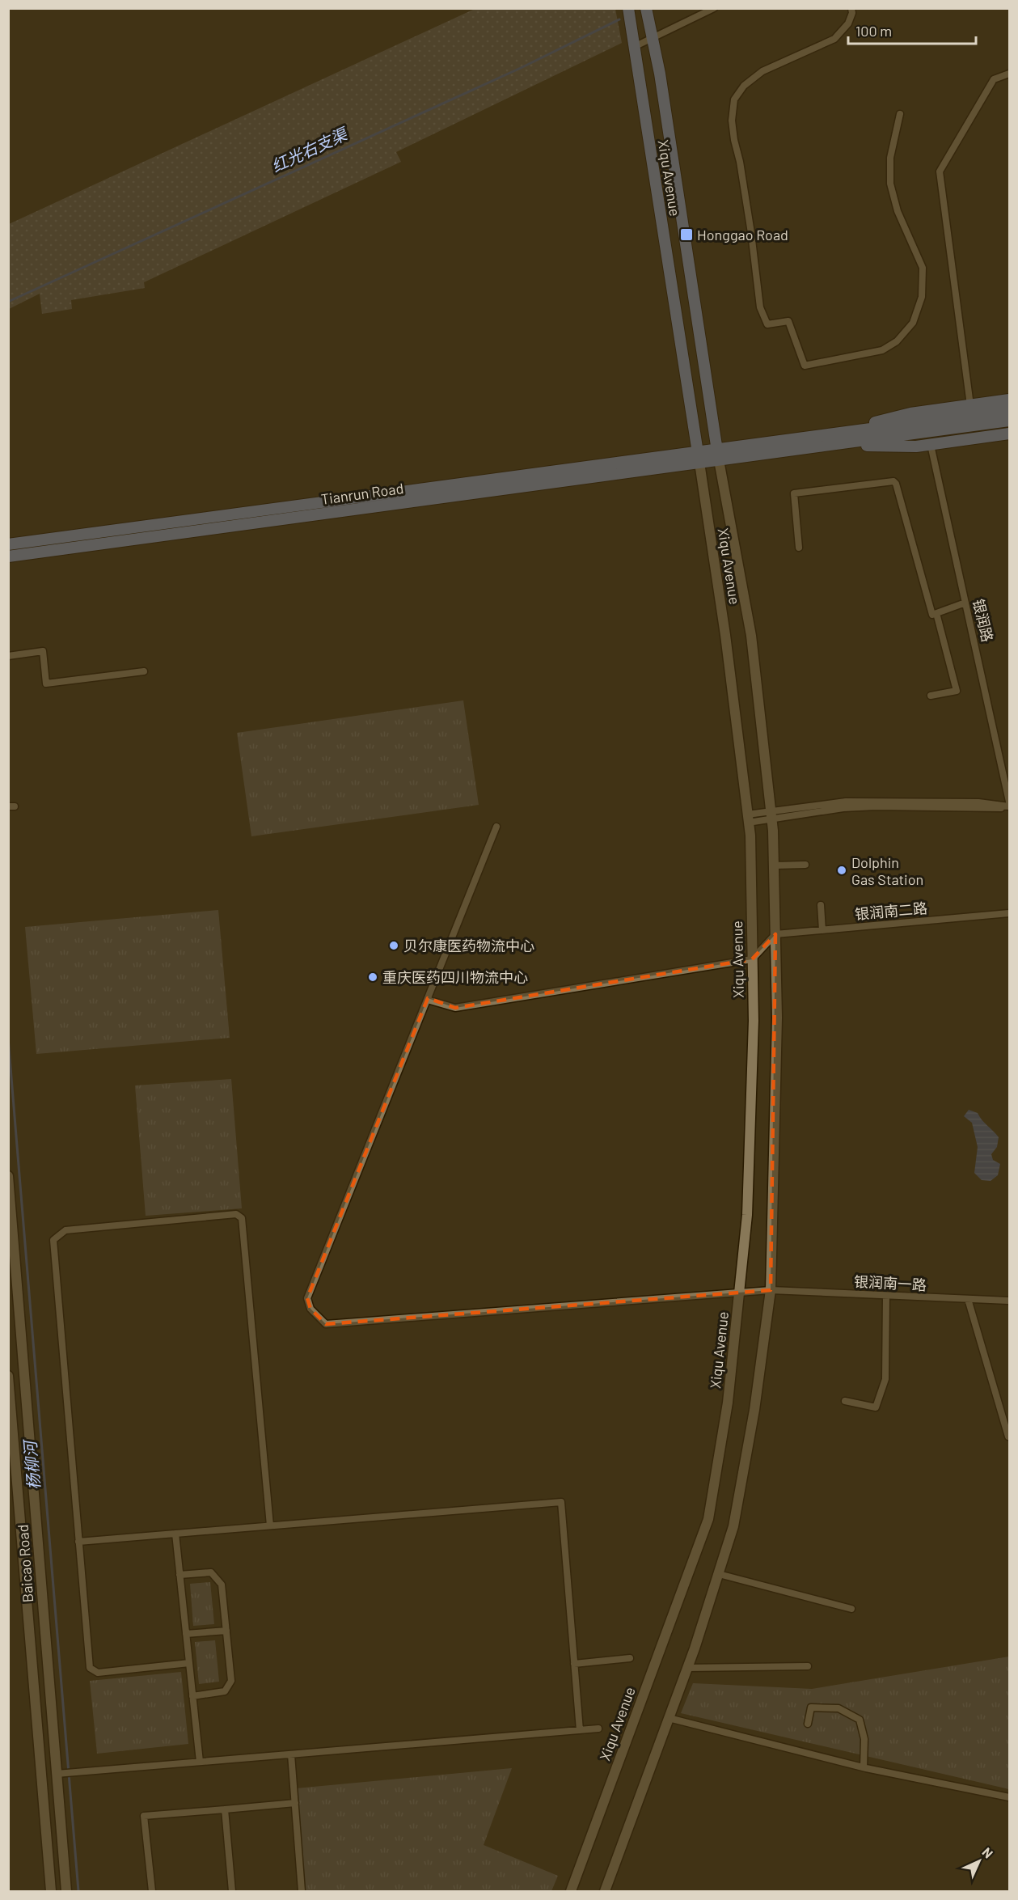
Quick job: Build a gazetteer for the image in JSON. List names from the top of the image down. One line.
{"streets":{"main road":["Xiqu Avenue","Tianrun Road","Baicao Road"],"street":["银润路","银润南二路","银润南一路"]},"crossings":[["Xiqu Avenue","Tianrun Road"],["Xiqu Avenue","银润南二路"],["Xiqu Avenue","银润南一路"]],"water":["红光右支渠","杨柳河"],"places":{"transit":["Honggao Road"],"other":["Dolphin Gas Station","贝尔康医药物流中心","重庆医药四川物流中心"]},"scale_bar":"100 m","north":"top right"}
